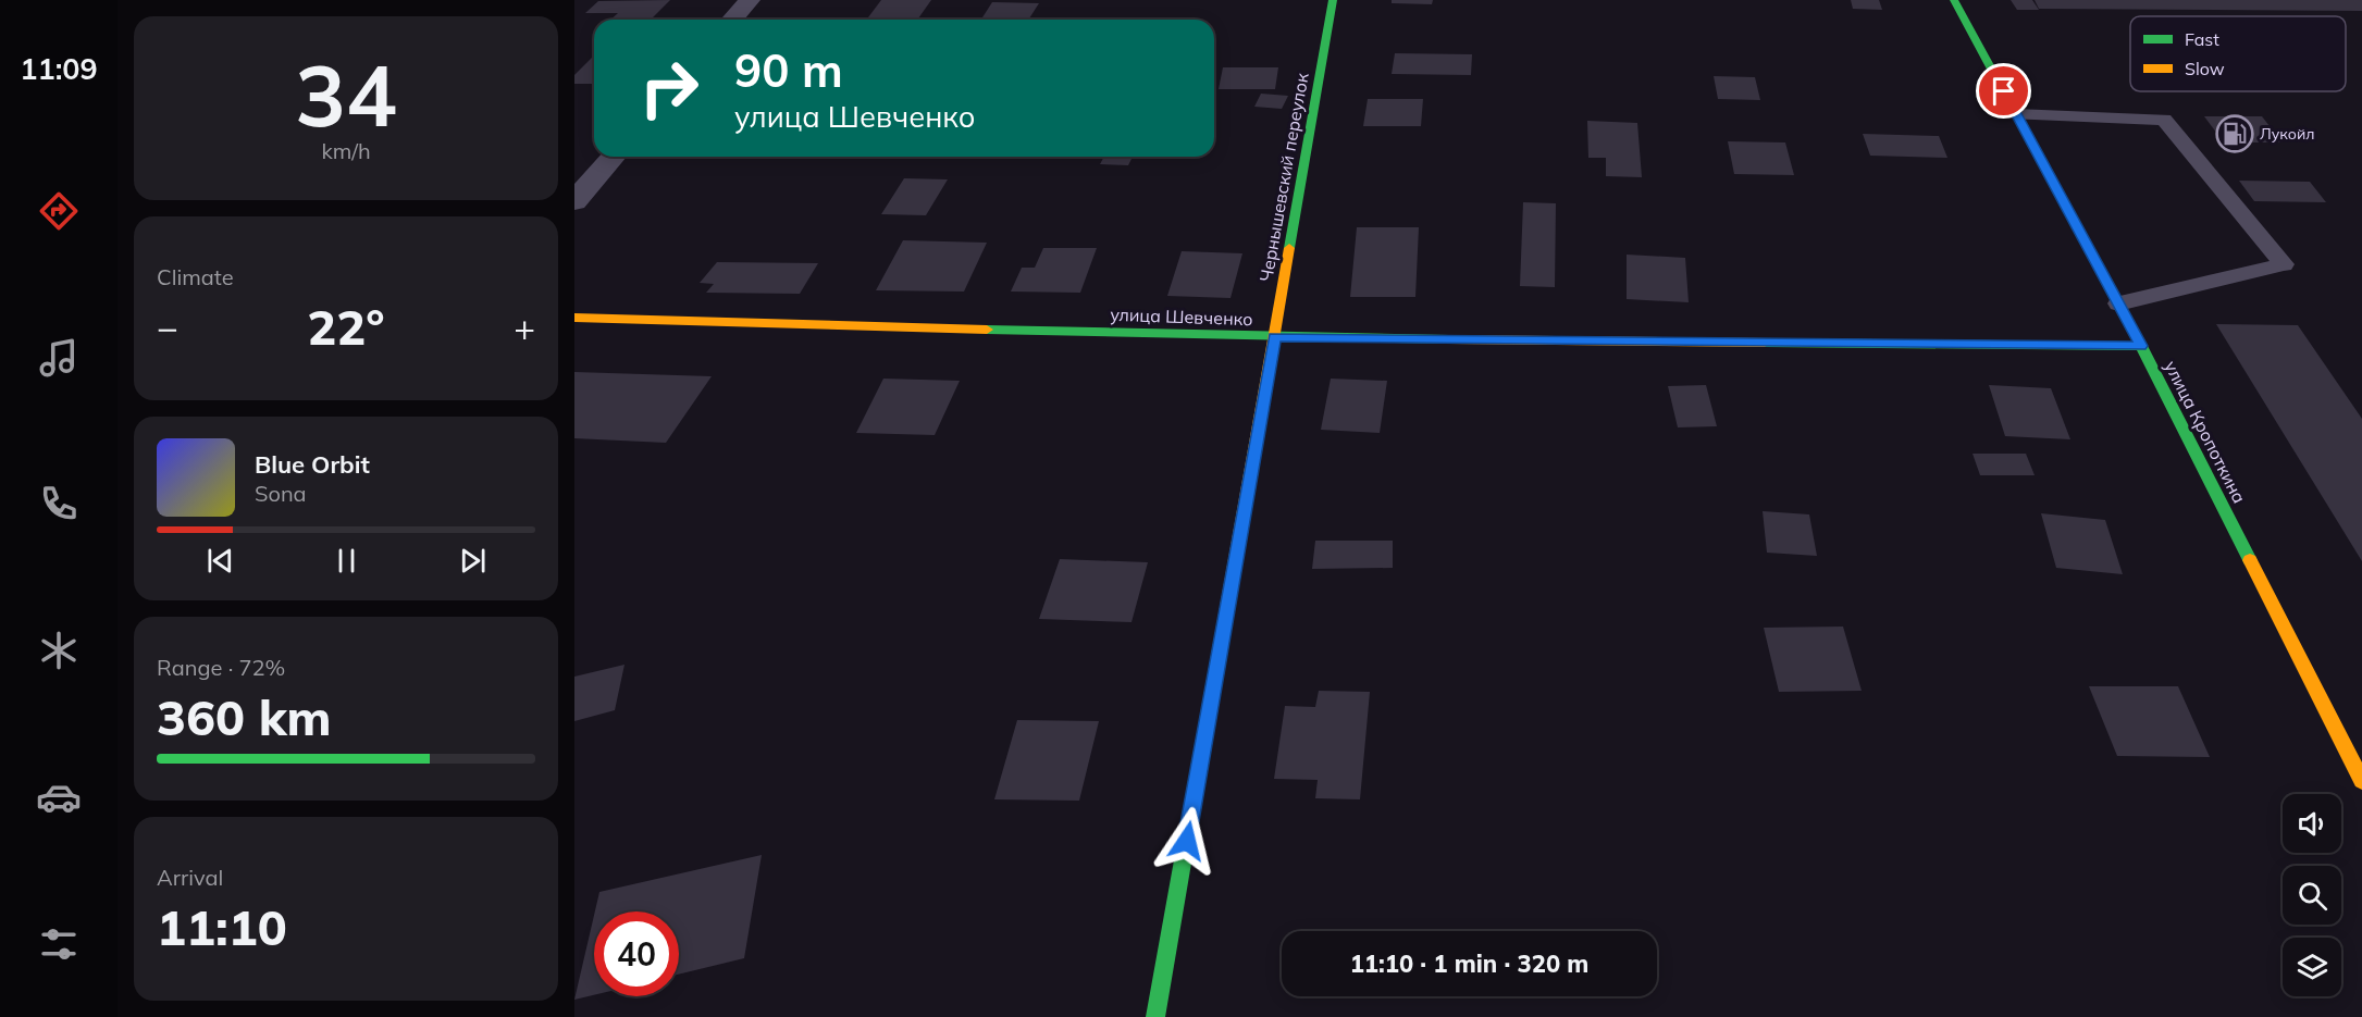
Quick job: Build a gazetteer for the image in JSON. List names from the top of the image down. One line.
{"streets":{"street":["Чернышевский переулок","улица Шевченко","улица Кропоткина"]},"crossings":[["Чернышевский переулок","улица Шевченко"],["улица Шевченко","улица Кропоткина"]],"places":{"fuel station":["Лукойл"]},"legend":["Fast","Slow"],"page":{"tabs":"11:09","tile":[["34","km/h"],"Climate",["Range · 72%","360 km"],["Arrival","11:10"]],"turn":["90 m","улица Шевченко"],"heat":["−","22°","+"],"song":["Blue Orbit","Sona"],"limit":"40","trip":"11:10 · 1 min · 320 m"}}
